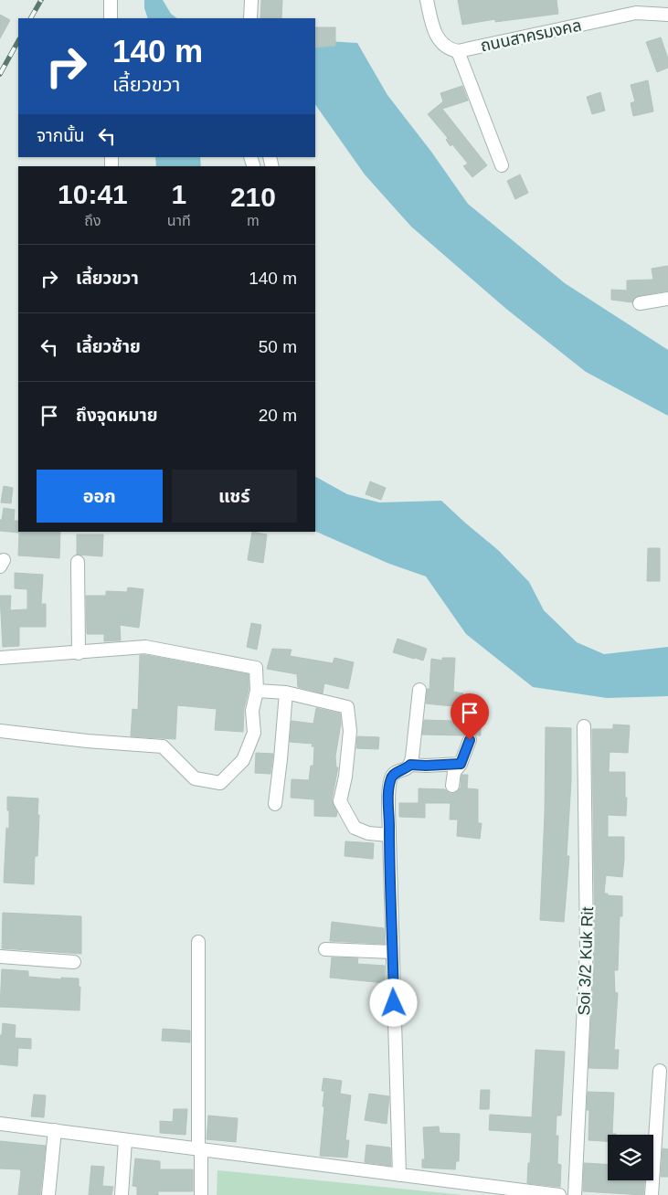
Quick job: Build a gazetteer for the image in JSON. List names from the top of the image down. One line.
{"streets":{"street":["ถนนสาครมงคล","Soi 3/2 Kuk Rit"]},"page":{"turn":["140 m","เลี้ยวขวา"],"then":"จากนั้น","eta":["10:41","ถึง","1","นาที","210","m"],"list":[{"name":"เลี้ยวขวา","value":"140 m"},{"name":"เลี้ยวซ้าย","value":"50 m"},{"name":"ถึงจุดหมาย","value":"20 m"}],"buttons":["ออก","แชร์"]}}
